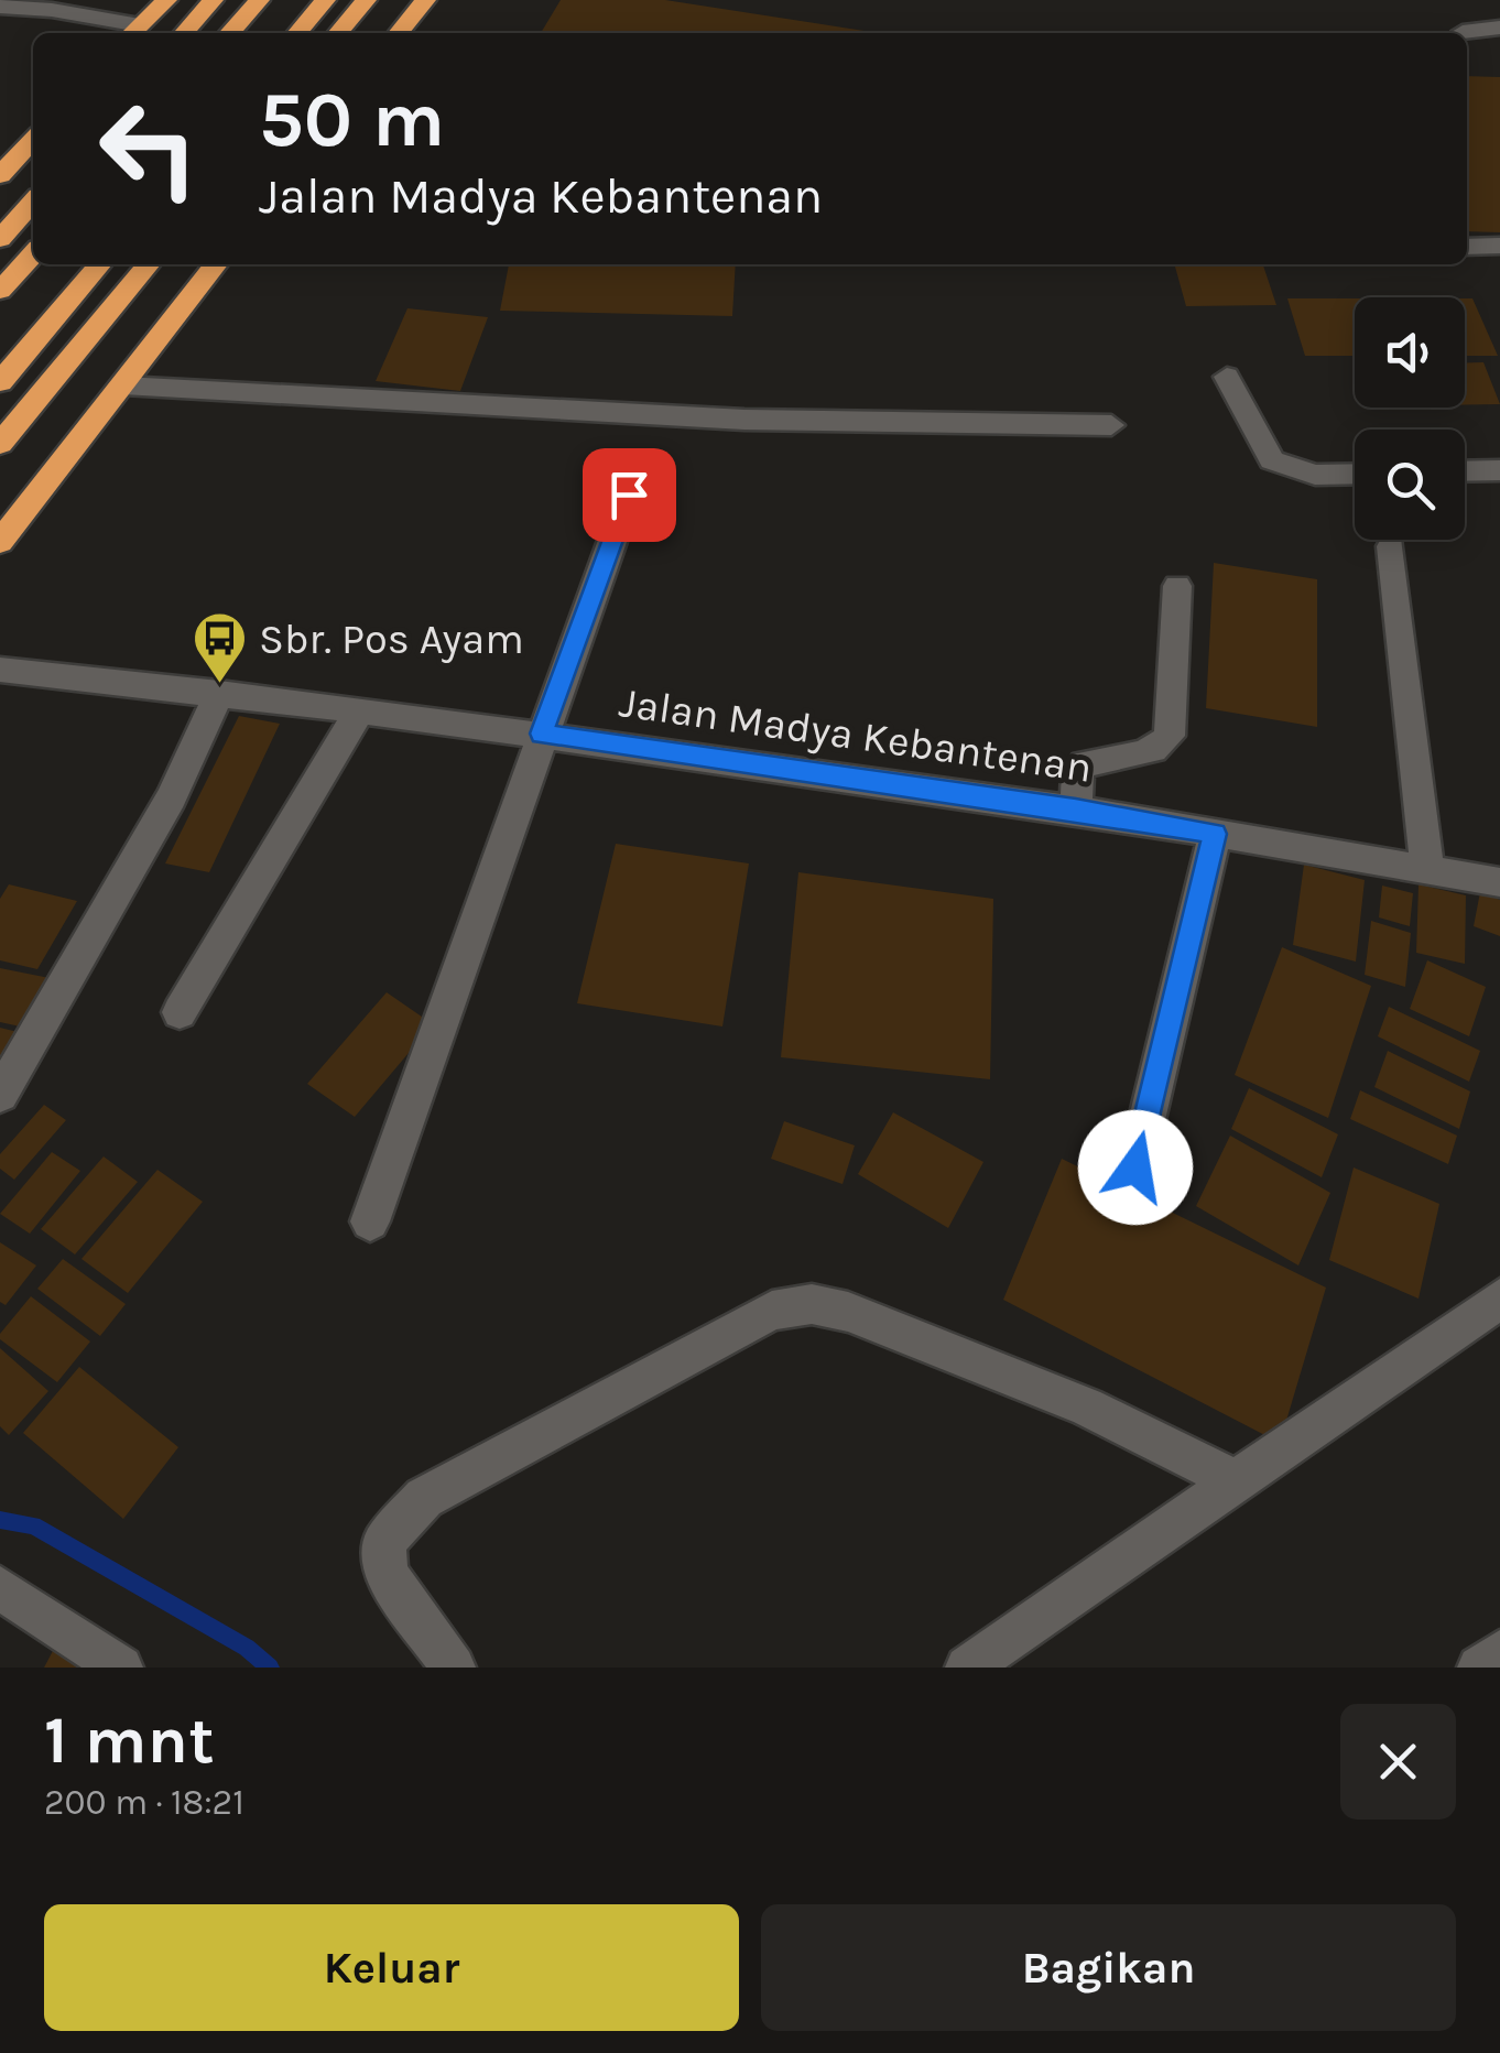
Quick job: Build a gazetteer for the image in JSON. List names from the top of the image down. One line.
{"streets":{"street":["Jalan Madya Kebantenan"]},"places":{"bus stop":["Sbr. Pos Ayam"]},"page":{"turn":["50 m","Jalan Madya Kebantenan"],"heading":["1 mnt","200 m · 18:21"],"buttons":["Keluar","Bagikan"]}}
